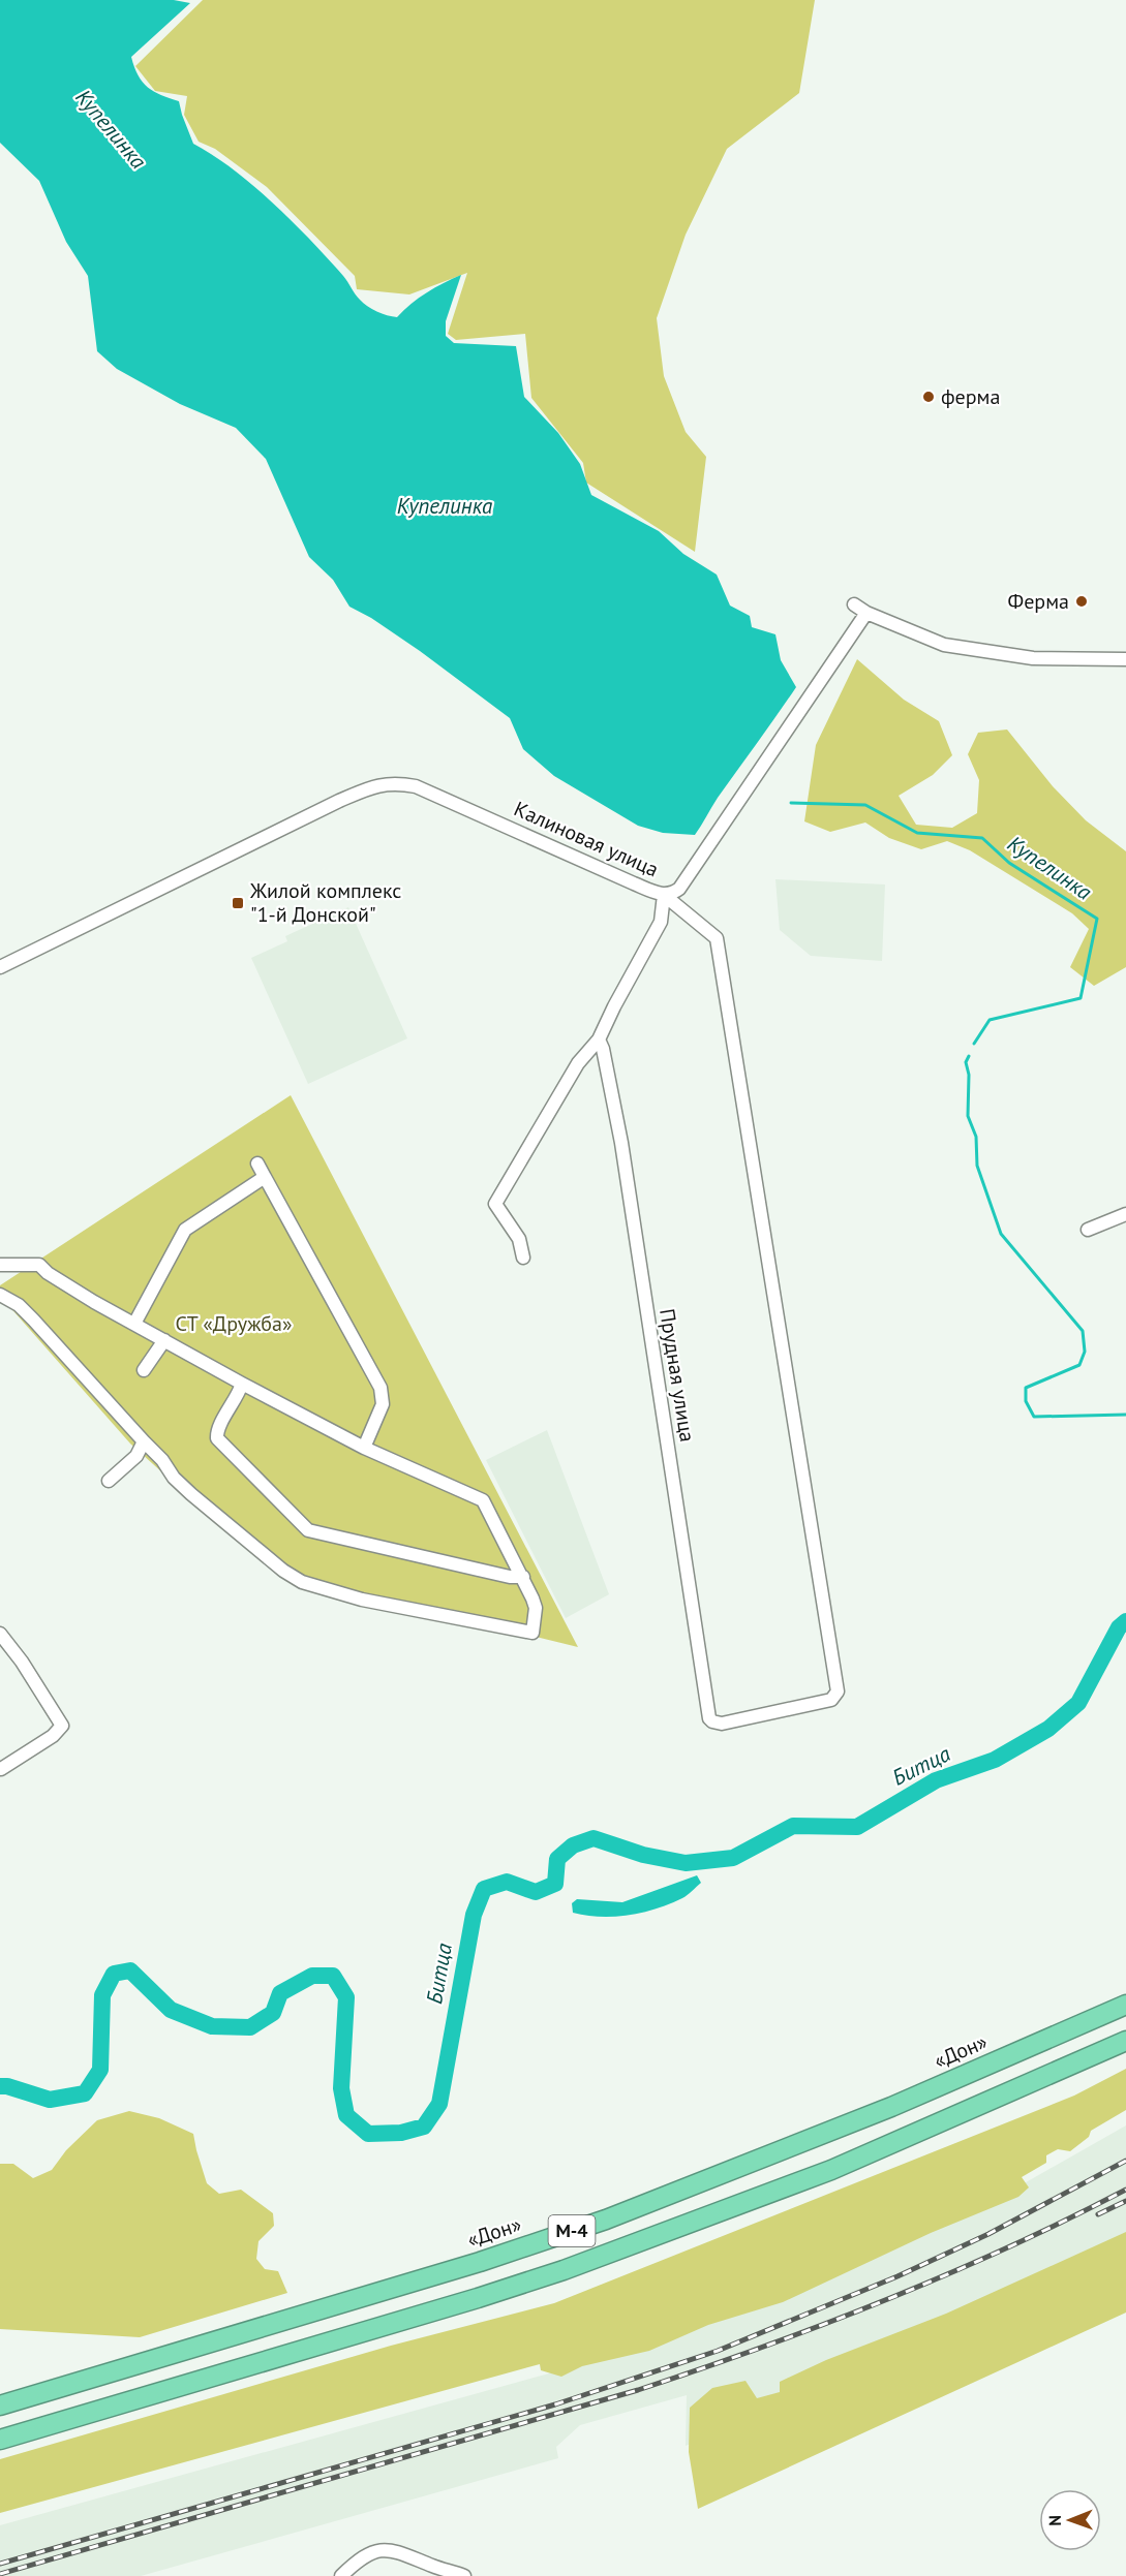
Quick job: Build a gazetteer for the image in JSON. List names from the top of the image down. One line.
{"streets":{"highway":["«Дон»","М-4"],"street":["Калиновая улица","Прудная улица"]},"crossings":[["Калиновая улица","Прудная улица"]],"water":["Купелинка","Битца"],"parks":["СТ «Дружба»"],"places":{"other":["ферма","Ферма"],"transit":["Жилой комплекс \"1-й Донской\""]},"north":"left"}
